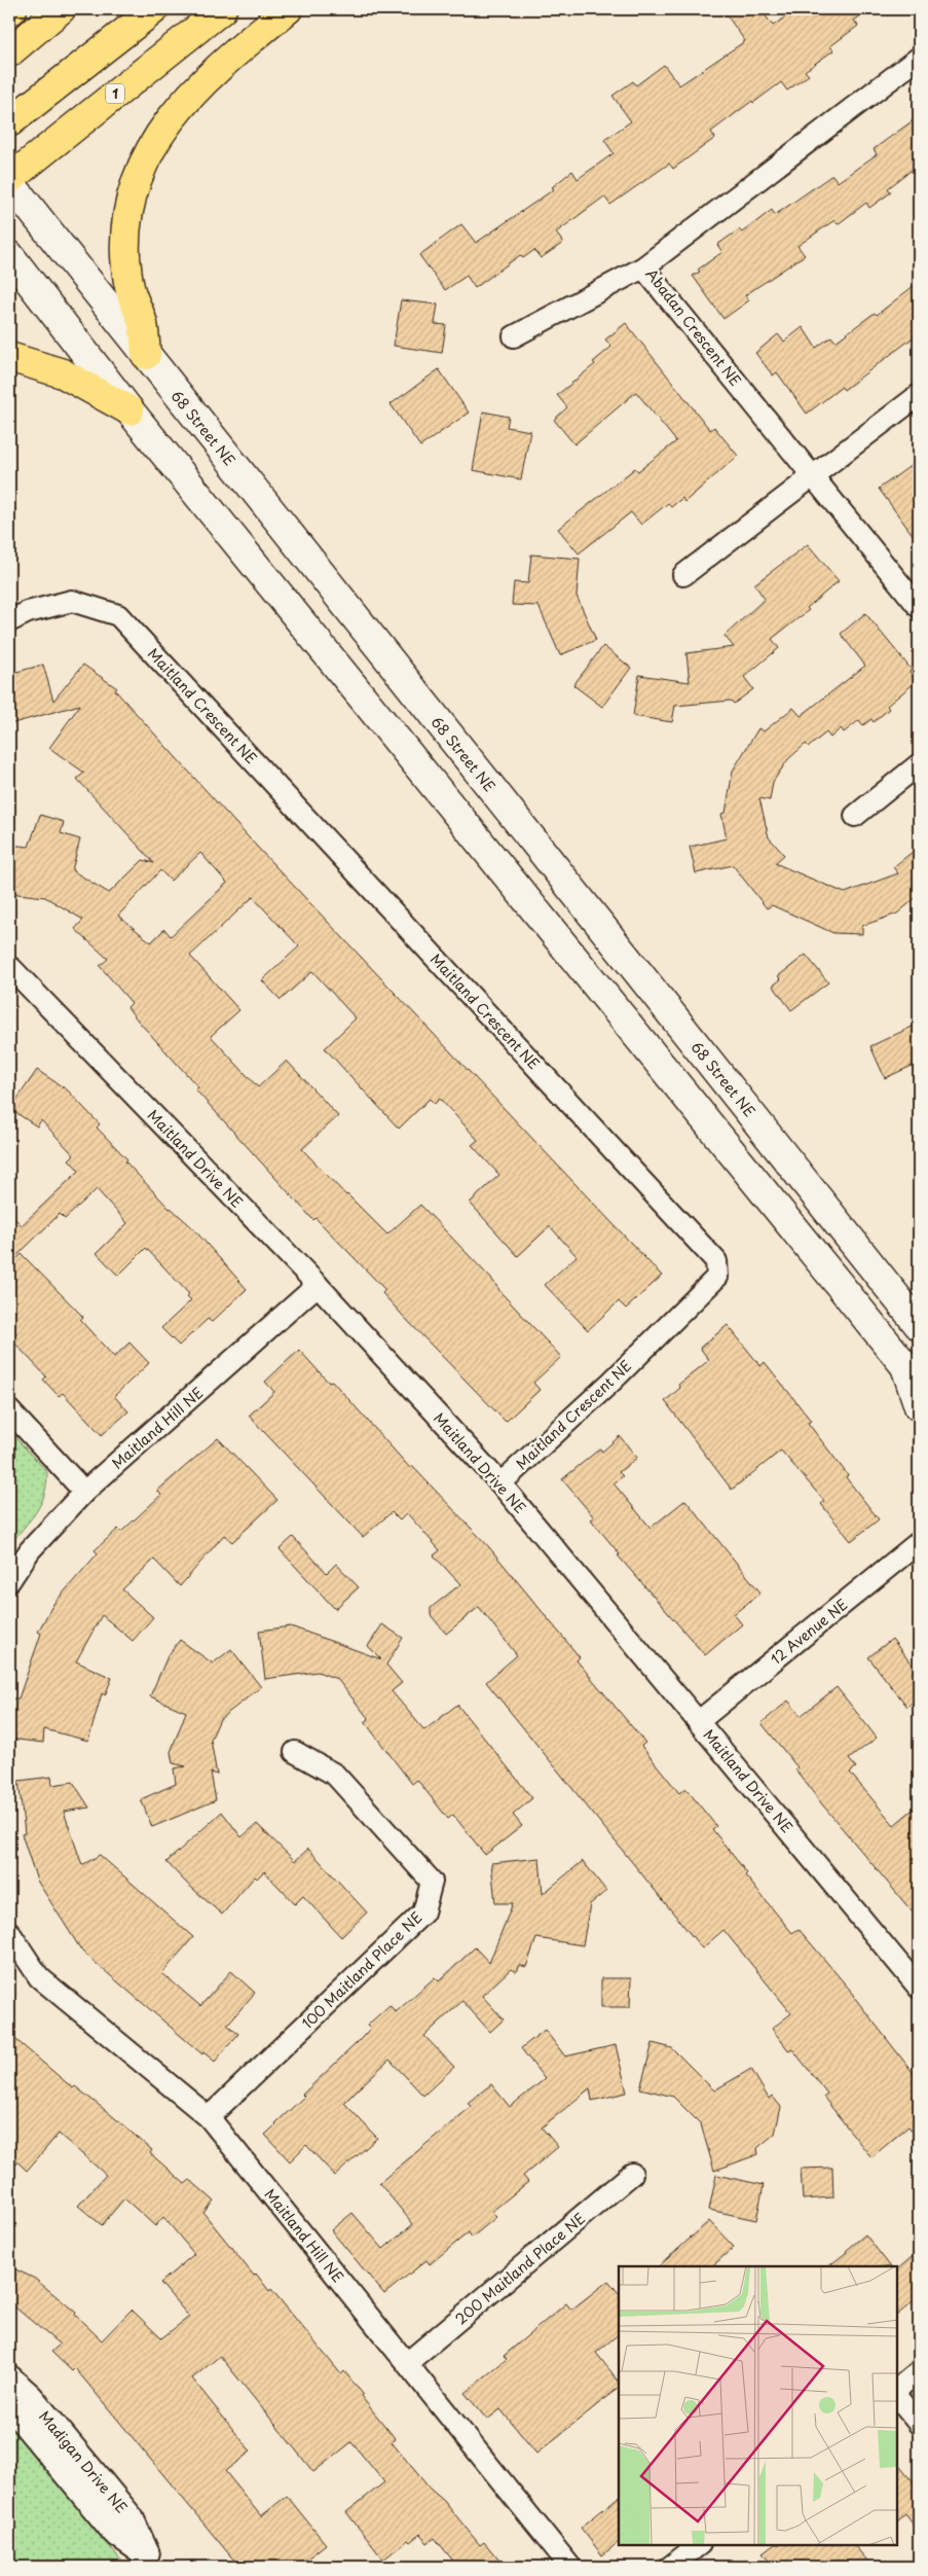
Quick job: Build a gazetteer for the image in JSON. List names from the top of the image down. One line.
{"streets":{"highway":["1"],"main road":["68 Street NE"],"street":["Abadan Crescent NE","Maitland Crescent NE","Maitland Drive NE","Maitland Hill NE","12 Avenue NE","100 Maitland Place NE","200 Maitland Place NE","Madigan Drive NE"]},"crossings":[["1","68 Street NE"],["Maitland Crescent NE","Maitland Drive NE"],["Maitland Drive NE","Maitland Hill NE"],["Maitland Drive NE","12 Avenue NE"],["Maitland Hill NE","100 Maitland Place NE"],["Maitland Hill NE","200 Maitland Place NE"]]}
